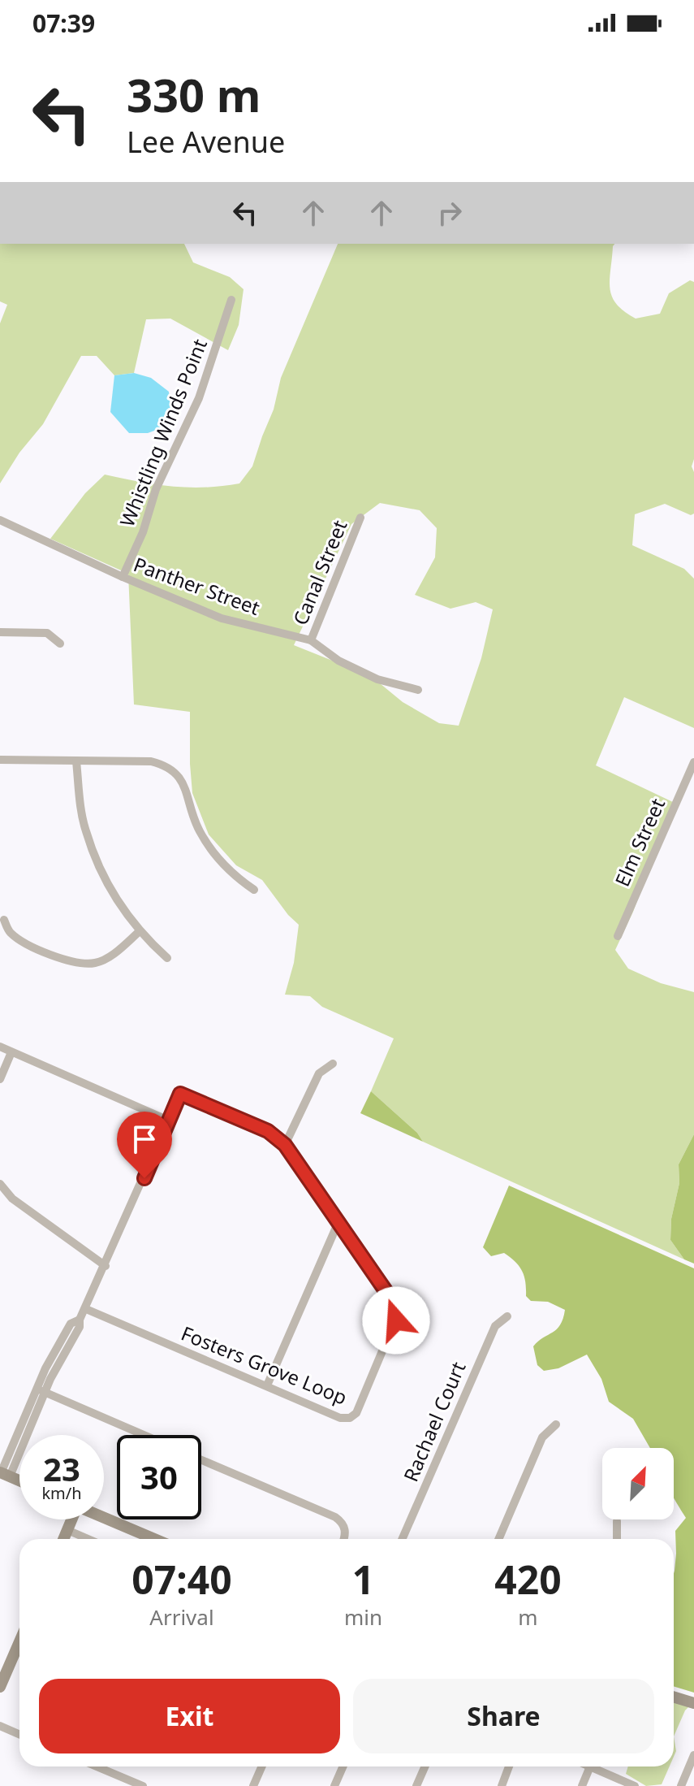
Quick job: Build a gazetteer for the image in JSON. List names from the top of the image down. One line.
{"streets":{"street":["Whistling Winds Point","Canal Street","Panther Street","Elm Street","Fosters Grove Loop","Rachael Court"]},"crossings":[["Whistling Winds Point","Panther Street"],["Canal Street","Panther Street"]],"north":"top right","page":{"status":"07:39","turn":["330 m","Lee Avenue"],"speed":"23 km/h","limit":"30","eta":["07:40","Arrival","1","min","420","m"],"buttons":["Exit","Share"]}}
